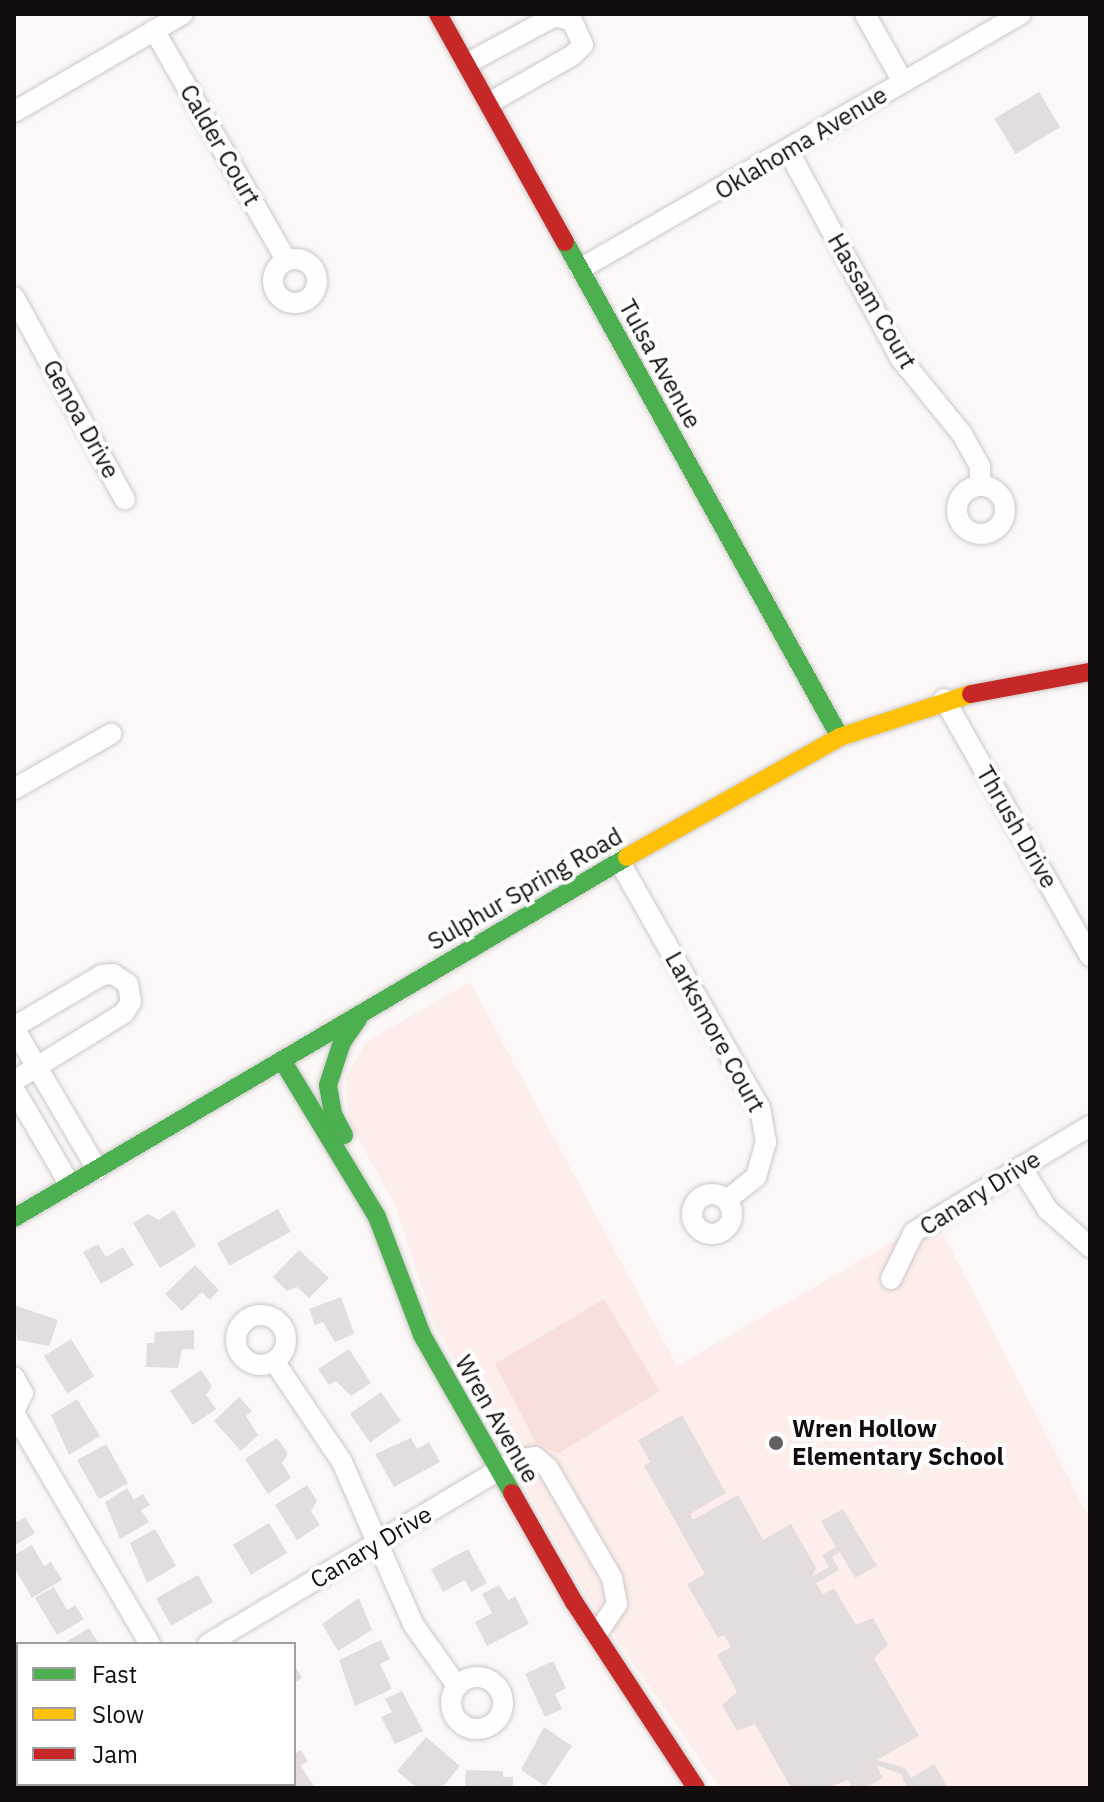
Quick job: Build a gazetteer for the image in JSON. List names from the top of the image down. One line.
{"streets":{"street":["Oklahoma Avenue","Calder Court","Hassam Court","Tulsa Avenue","Genoa Drive","Thrush Drive","Sulphur Spring Road","Larksmore Court","Canary Drive","Wren Avenue"]},"crossings":[["Oklahoma Avenue","Hassam Court"],["Oklahoma Avenue","Tulsa Avenue"],["Tulsa Avenue","Sulphur Spring Road"],["Thrush Drive","Sulphur Spring Road"],["Sulphur Spring Road","Larksmore Court"],["Sulphur Spring Road","Wren Avenue"],["Canary Drive","Wren Avenue"]],"places":["Wren Hollow Elementary School"],"legend":["Fast","Slow","Jam"]}
